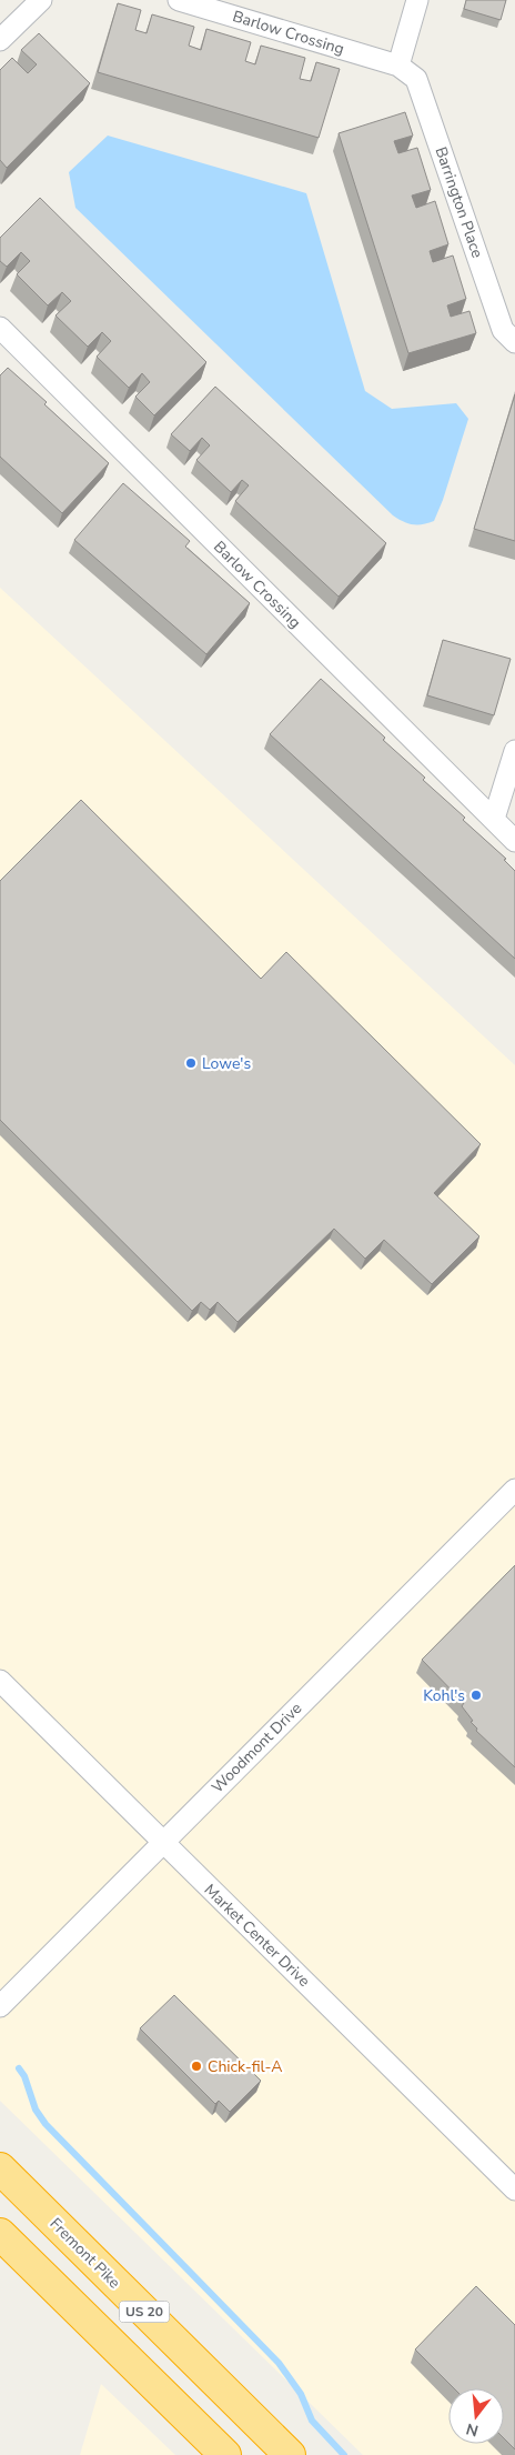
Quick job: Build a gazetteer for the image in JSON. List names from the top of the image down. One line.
{"streets":{"highway":["Fremont Pike","US 20"],"street":["Barlow Crossing","Barrington Place","Woodmont Drive","Market Center Drive"]},"crossings":[["Barlow Crossing","Barrington Place"],["Woodmont Drive","Market Center Drive"]],"places":["Lowe's","Kohl's","Chick-fil-A"],"north":"bottom"}
